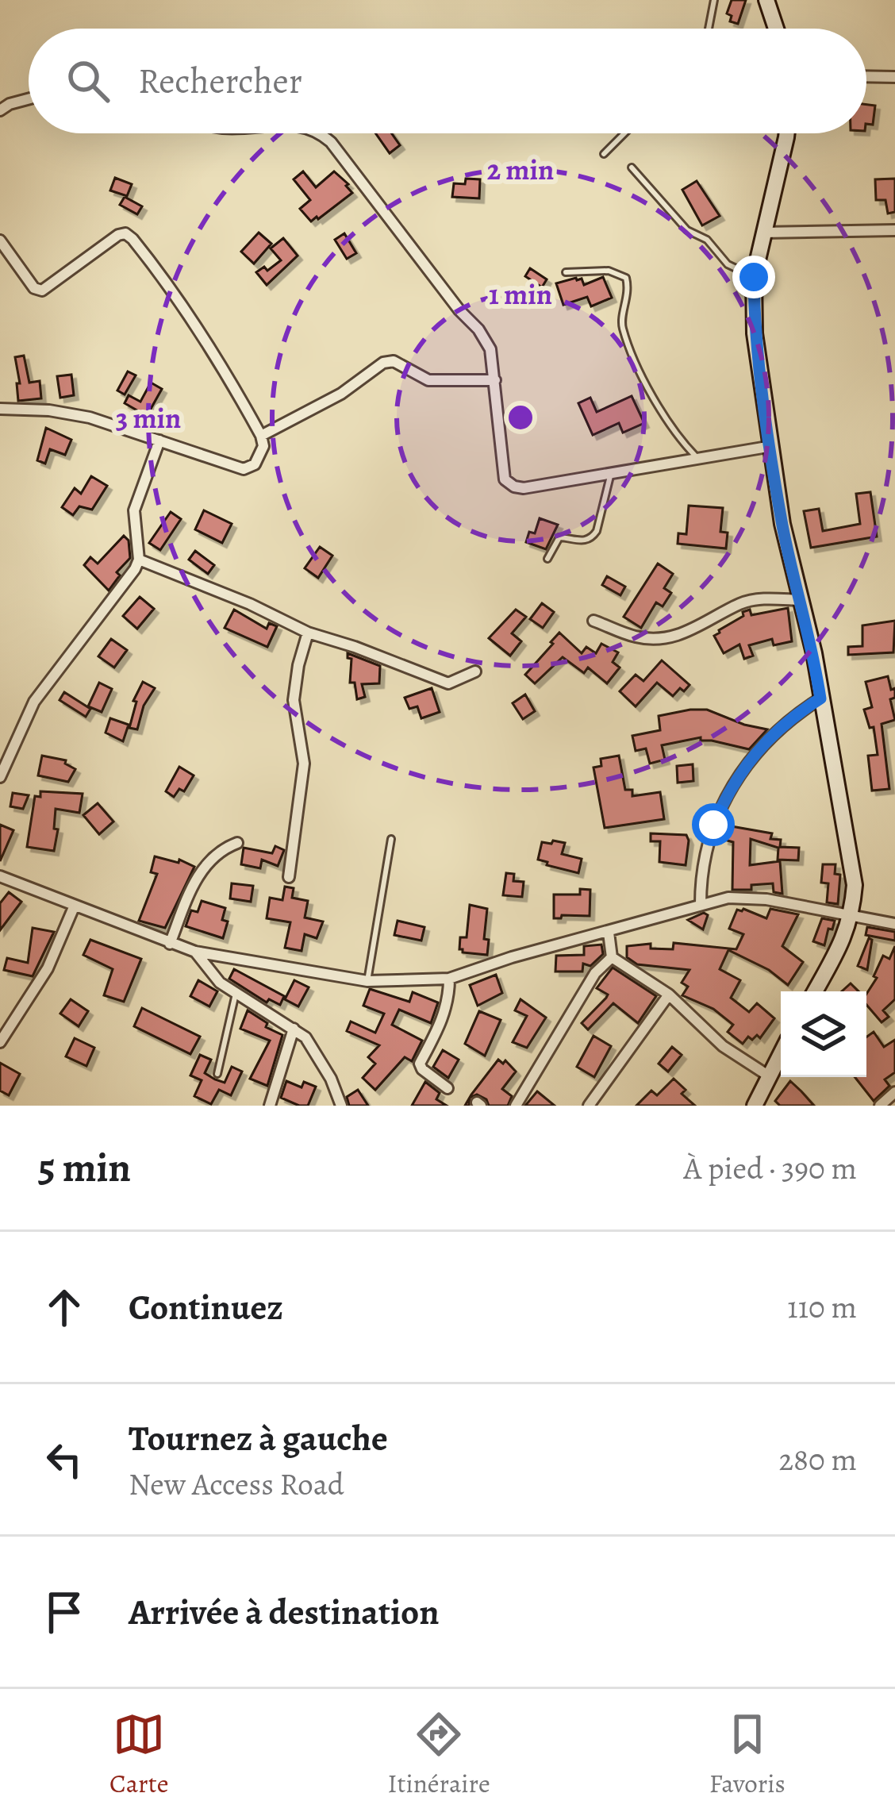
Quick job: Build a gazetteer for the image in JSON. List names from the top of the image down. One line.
{"page":{"search":"Rechercher","heading":["5 min","À pied · 390 m"],"list":[["Continuez","110 m"],["Tournez à gauche","New Access Road","280 m"],"Arrivée à destination"],"nav":["Carte","Itinéraire","Favoris"]},"rings":["2 min","1 min","3 min"]}
